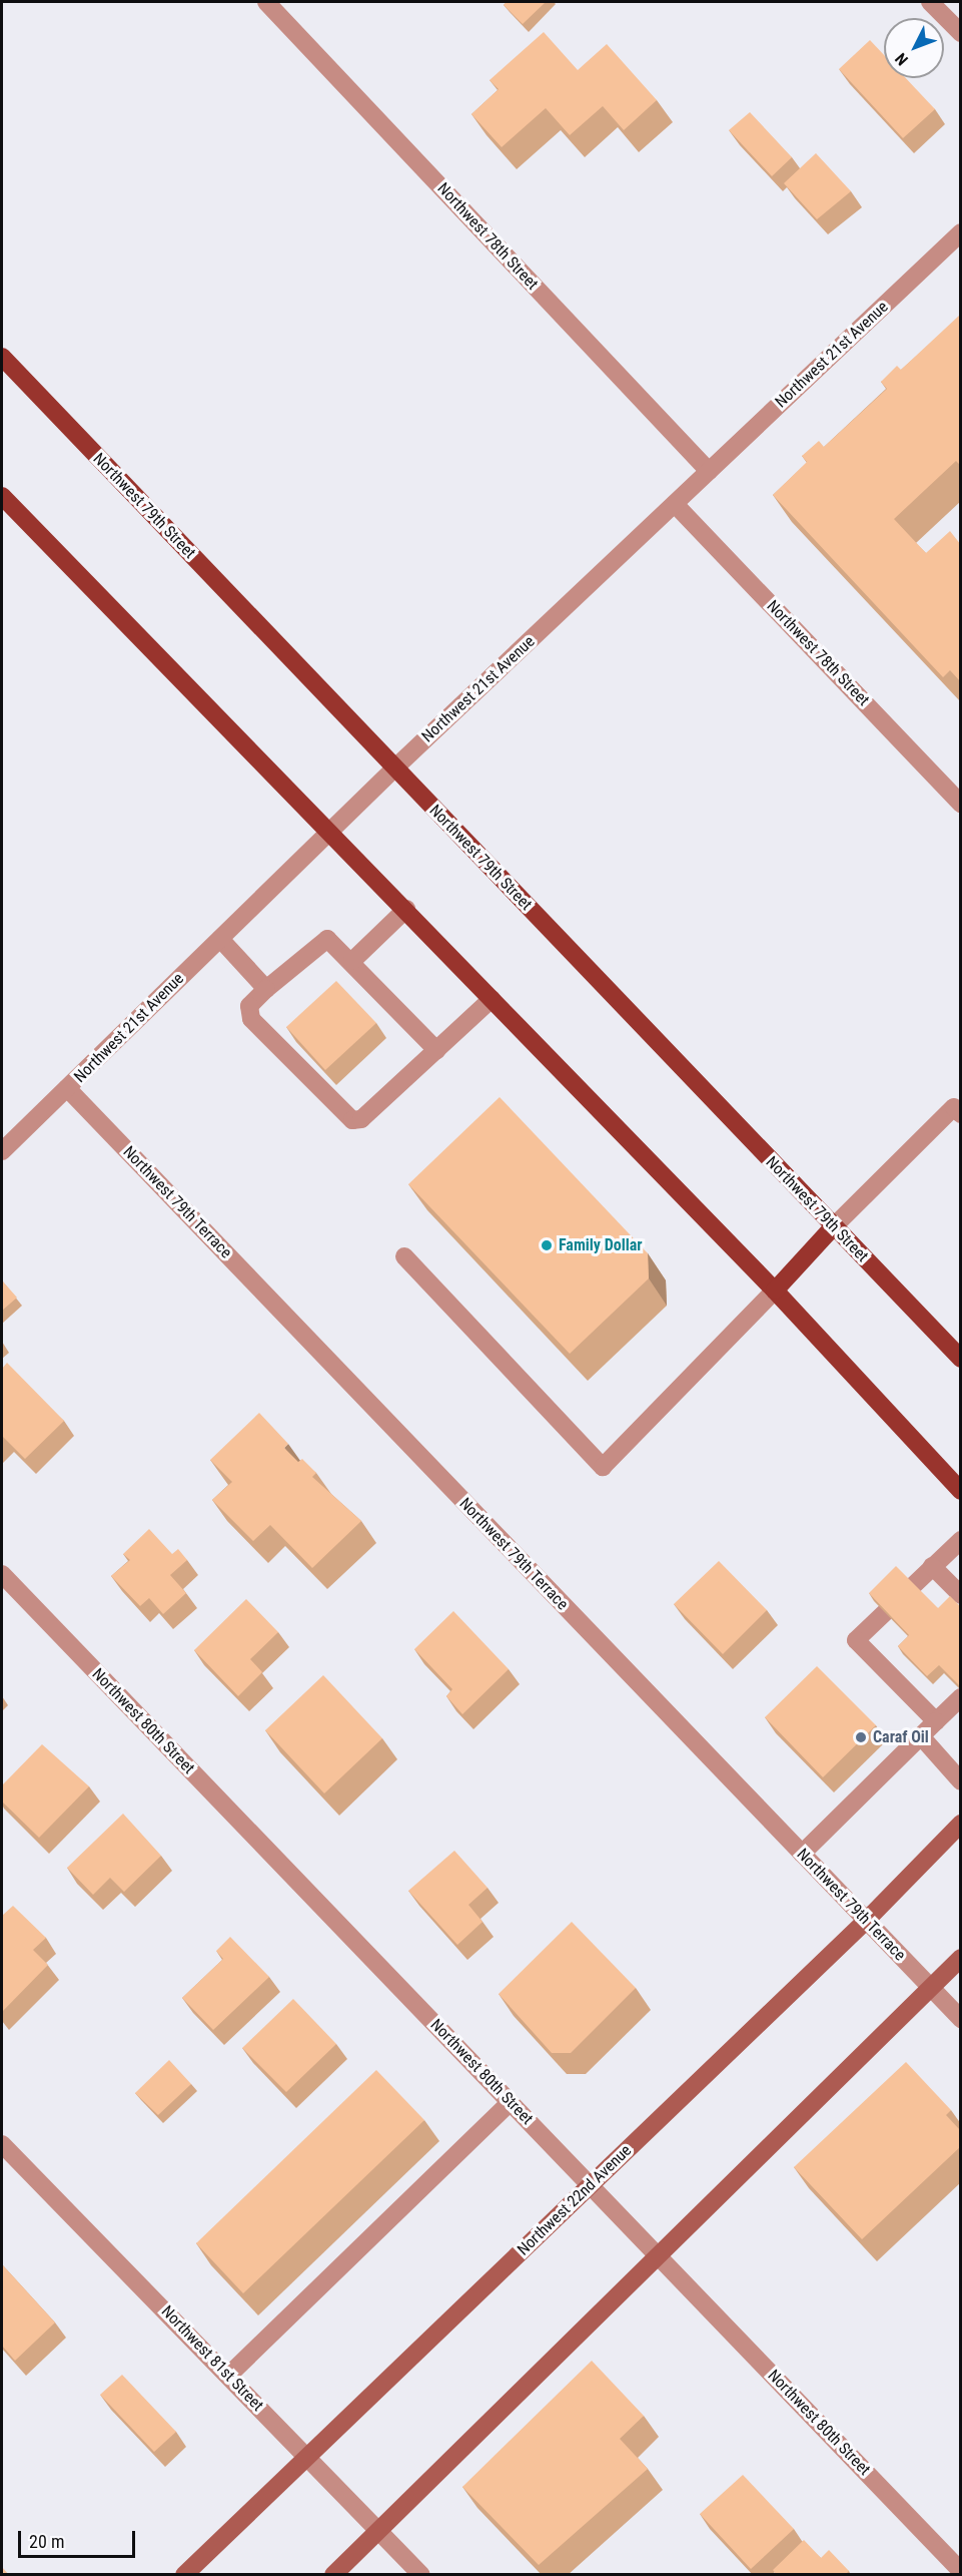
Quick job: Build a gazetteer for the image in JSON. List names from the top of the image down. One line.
{"streets":{"main road":["Northwest 79th Street","Northwest 22nd Avenue"],"street":["Northwest 78th Street","Northwest 21st Avenue","Northwest 79th Terrace","Northwest 80th Street","Northwest 81st Street"]},"crossings":[["Northwest 78th Street","Northwest 21st Avenue"],["Northwest 21st Avenue","Northwest 79th Street"],["Northwest 21st Avenue","Northwest 79th Terrace"],["Northwest 79th Terrace","Northwest 22nd Avenue"],["Northwest 80th Street","Northwest 22nd Avenue"],["Northwest 22nd Avenue","Northwest 81st Street"]],"places":["Family Dollar","Caraf Oil"],"scale_bar":"20 m","north":"bottom left"}
